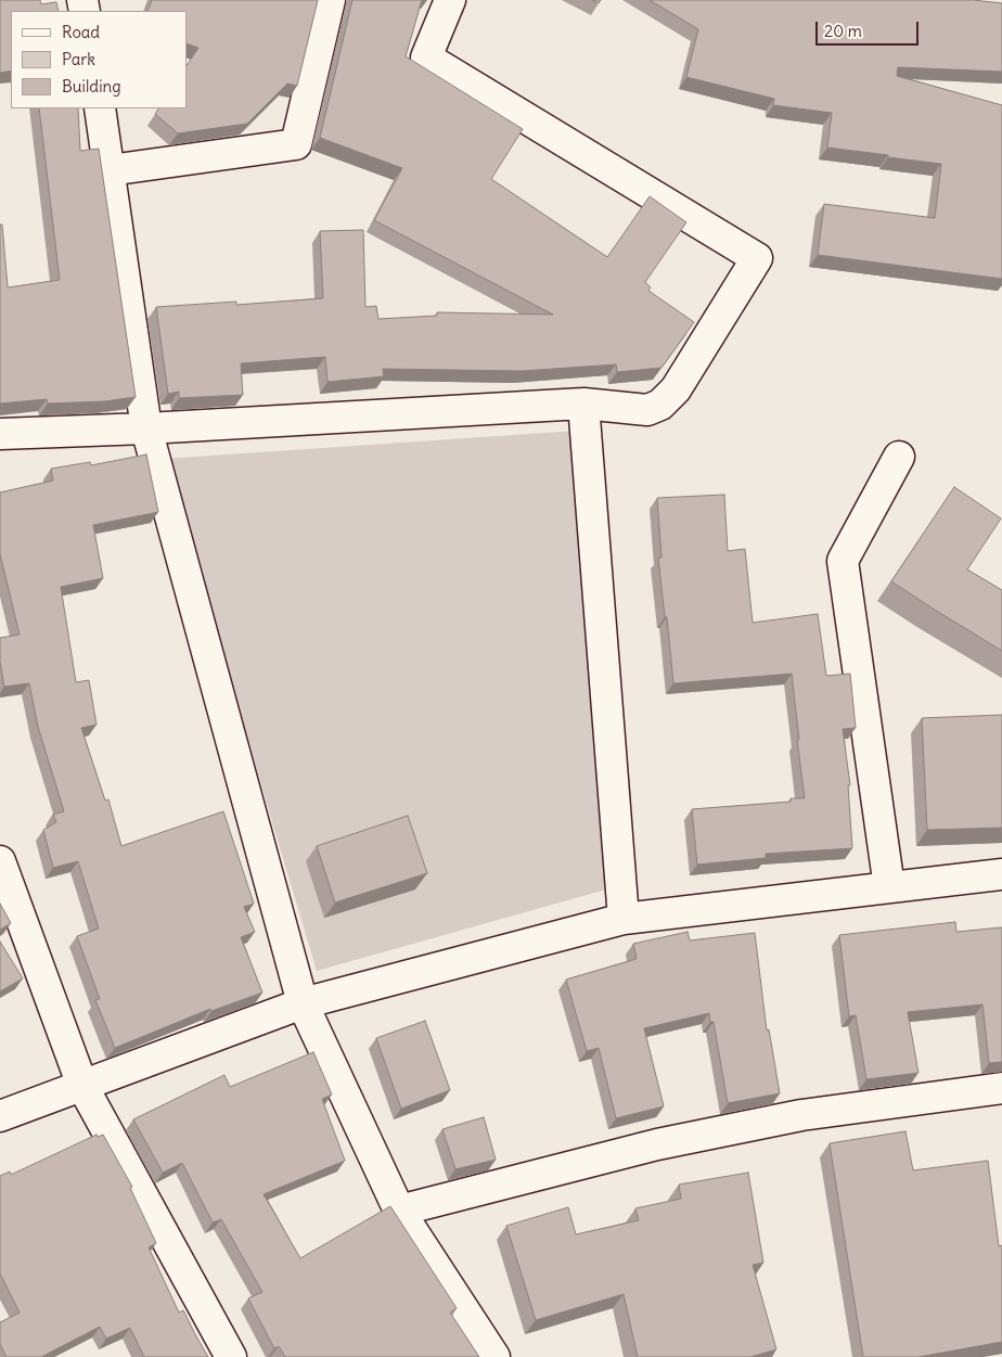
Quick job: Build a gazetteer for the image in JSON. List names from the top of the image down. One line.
{"legend":["Road","Park","Building"],"scale_bar":"20 m"}
